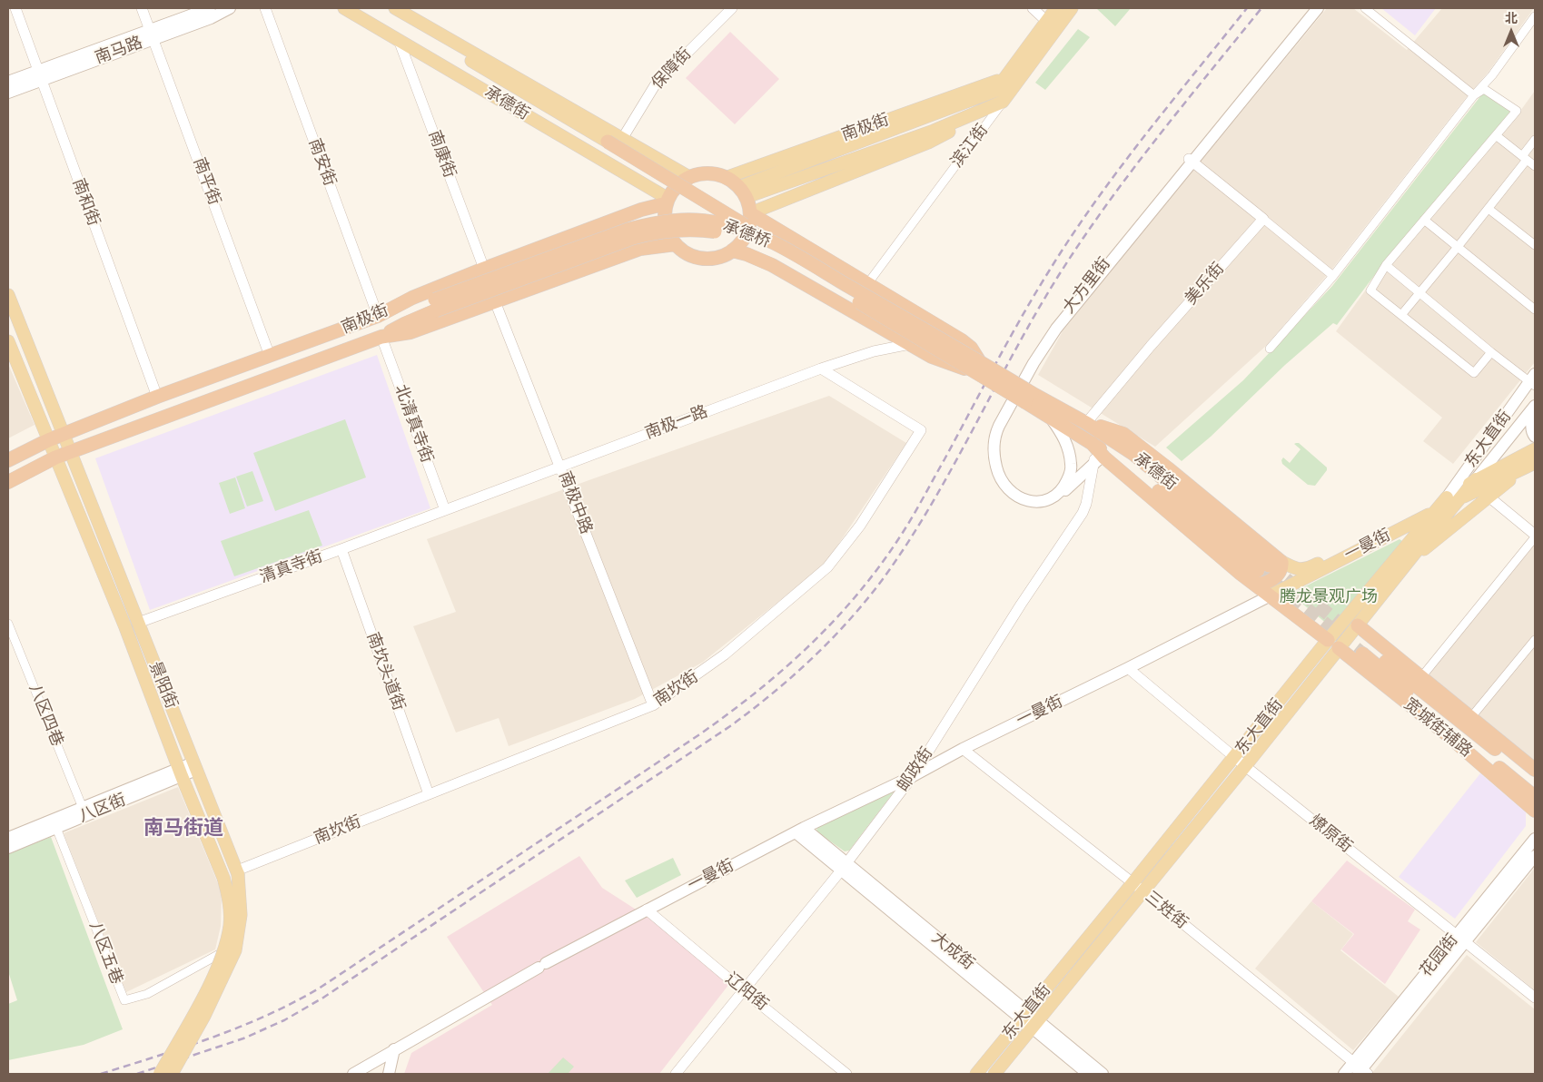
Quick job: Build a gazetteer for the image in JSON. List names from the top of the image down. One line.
{"streets":{"highway":["承德街","南极街","承德桥","宽城街辅路"],"main road":["南马路","滨江街","大方里街","东大直街","一曼街","景阳街","八区街","大成街","花园街"],"street":["保障街","南康街","南安街","南平街","南和街","美乐街","南极一路","北清真寺街","南极中路","清真寺街","南坎头道街","南坎街","八区四巷","邮政街","燎原街","三姓街","八区五巷","辽阳街"]},"crossings":[["南马路","南平街"],["南马路","南和街"],["承德街","南极街"],["承德街","南康街"],["承德街","承德桥"],["承德街","美乐街"],["承德街","大方里街"],["承德街","一曼街"],["承德街","宽城街辅路"],["南极街","滨江街"],["南极街","南康街"],["南极街","南安街"],["南极街","南平街"],["南极街","南和街"],["南极街","北清真寺街"],["南极街","南极中路"],["南极街","景阳街"],["大方里街","邮政街"],["南极一路","北清真寺街"],["南极一路","南极中路"],["南极一路","清真寺街"],["南极一路","南坎街"],["北清真寺街","清真寺街"],["东大直街","一曼街"],["东大直街","宽城街辅路"],["东大直街","燎原街"],["东大直街","三姓街"],["东大直街","大成街"],["南极中路","南坎街"],["一曼街","宽城街辅路"],["一曼街","邮政街"],["一曼街","燎原街"],["一曼街","三姓街"],["一曼街","大成街"],["一曼街","辽阳街"],["清真寺街","南坎头道街"],["清真寺街","景阳街"],["南坎头道街","南坎街"],["景阳街","南坎街"],["景阳街","八区街"],["景阳街","八区五巷"],["八区四巷","八区街"],["邮政街","大成街"],["邮政街","辽阳街"],["八区街","八区五巷"],["燎原街","花园街"],["三姓街","花园街"]],"districts":["南马街道"],"parks":["腾龙景观广场"],"north":"top"}
